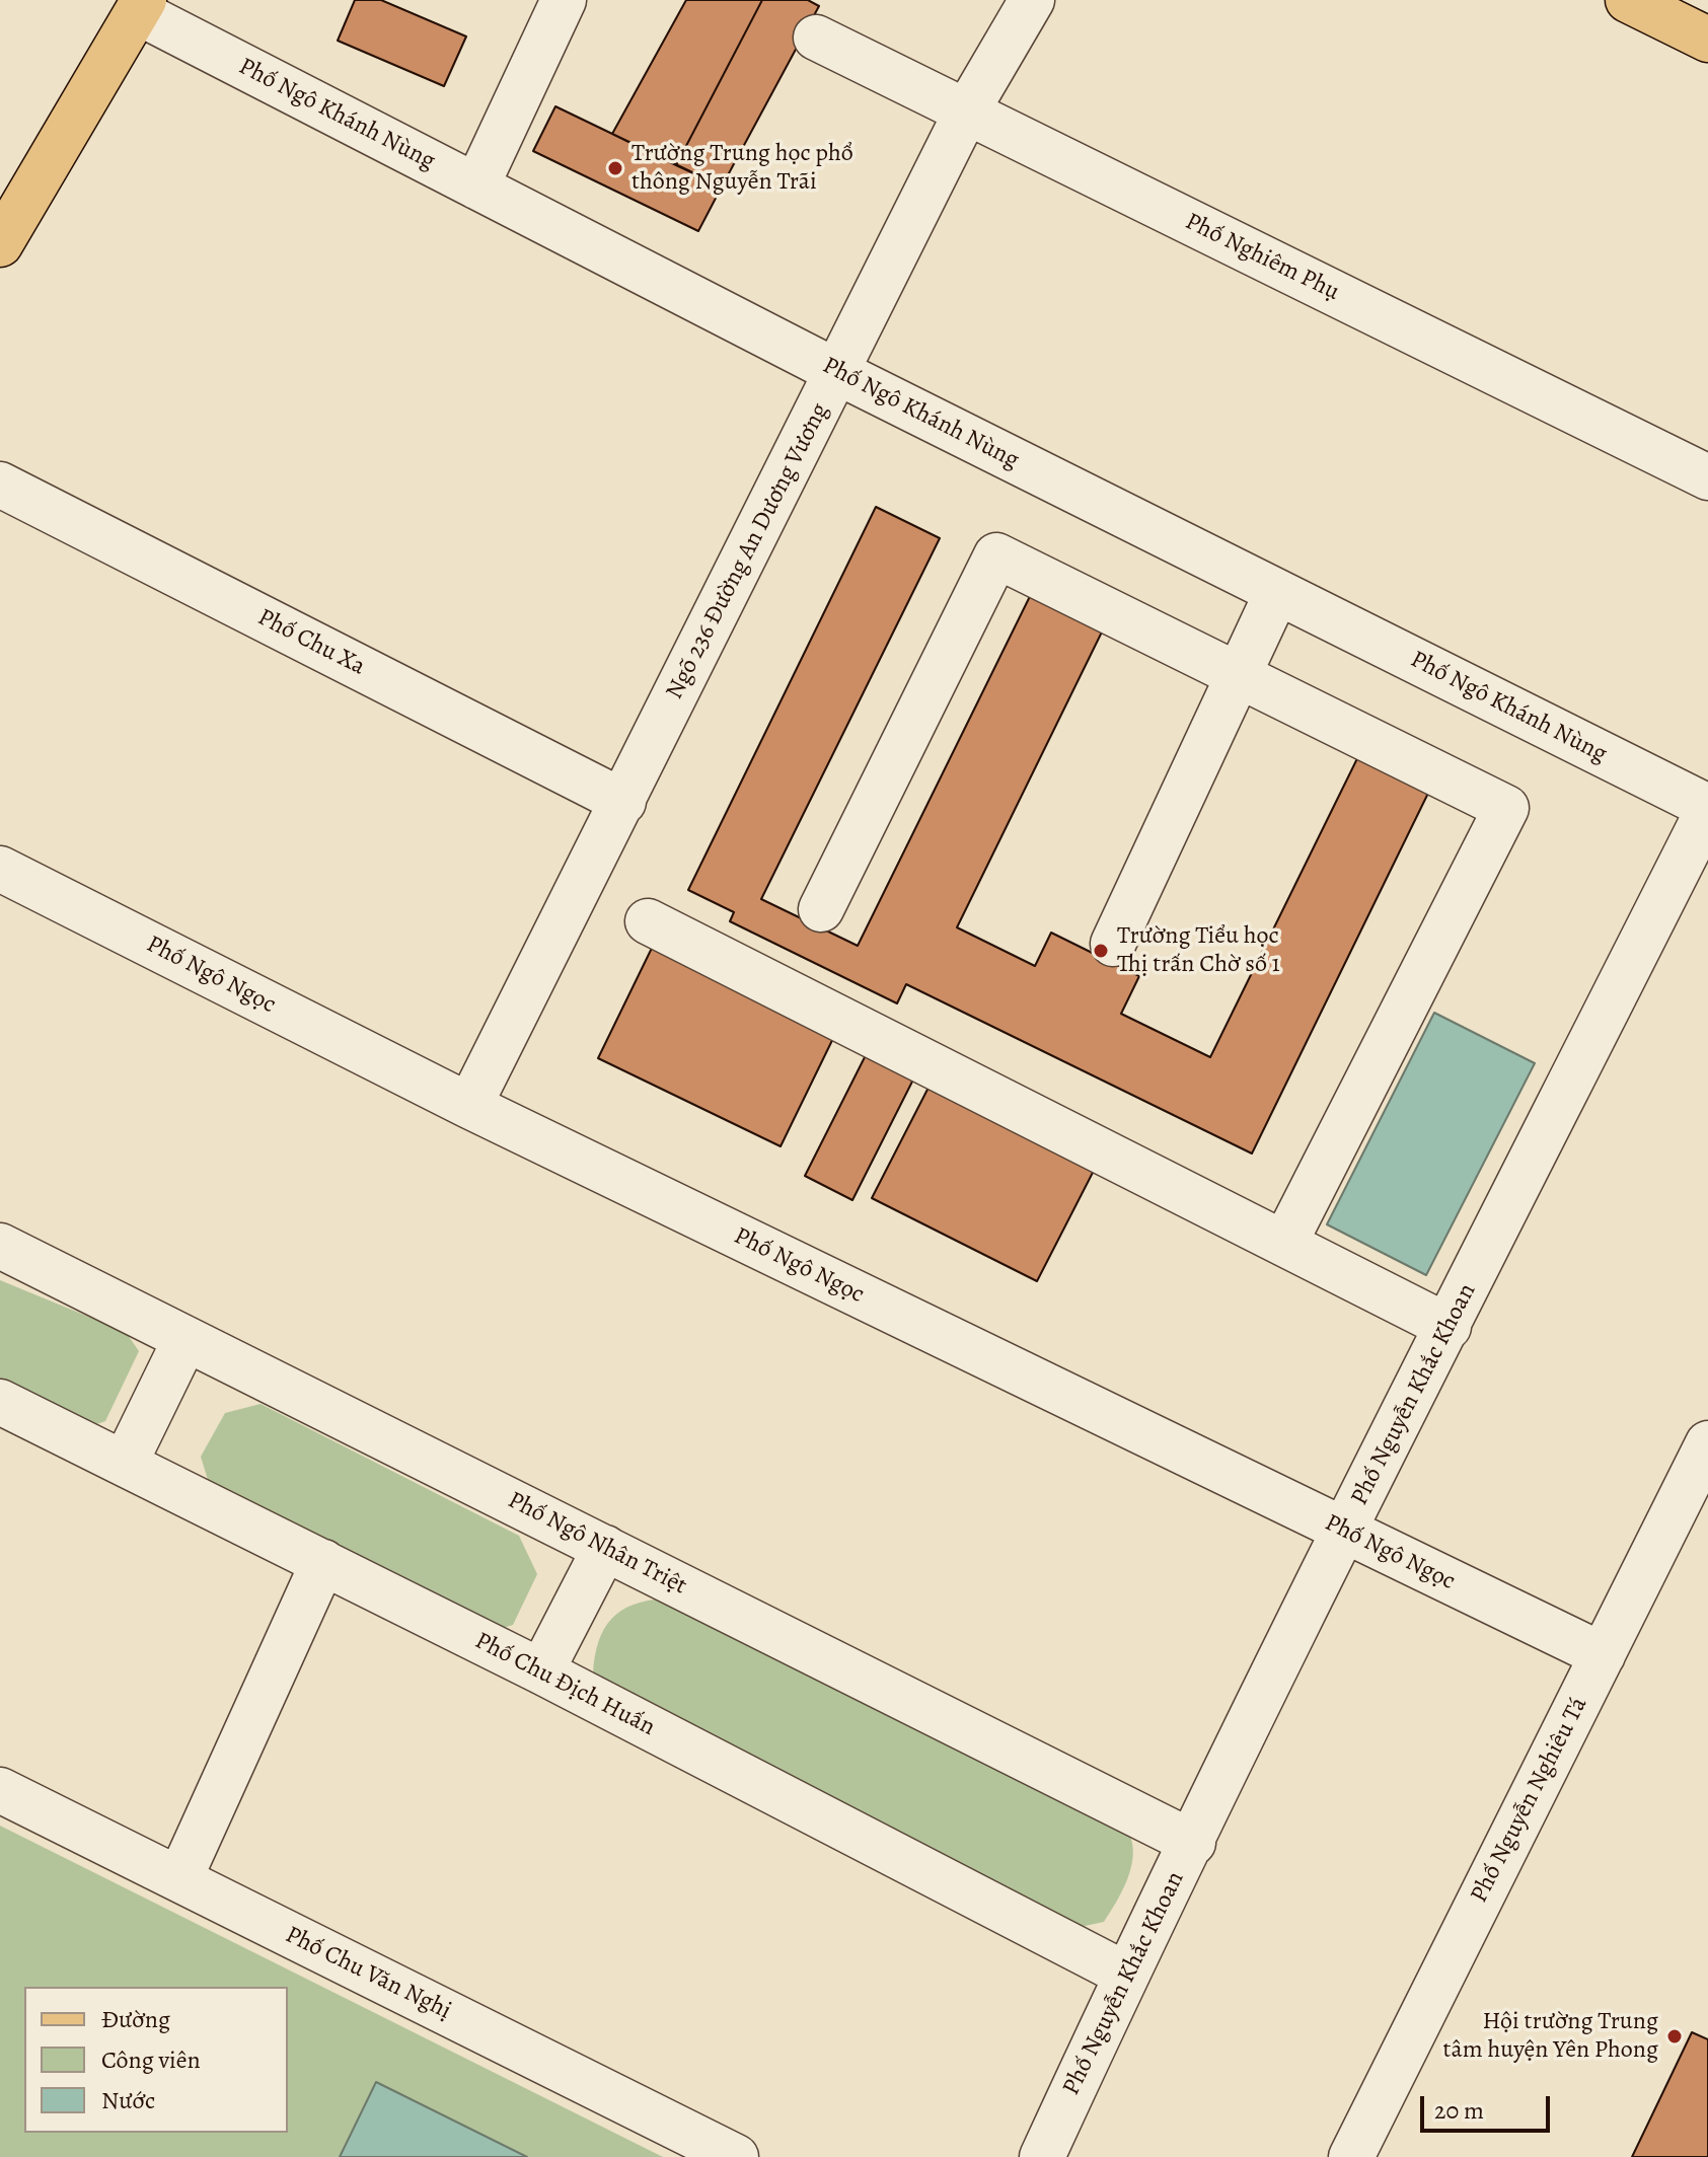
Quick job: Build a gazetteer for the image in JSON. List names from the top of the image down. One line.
{"streets":{"street":["Phố Ngô Khánh Nùng","Phố Nghiêm Phụ","Ngõ 236 Đường An Dương Vương","Phố Chu Xa","Phố Ngô Ngọc","Phố Nguyễn Khắc Khoan","Phố Ngô Nhân Triệt","Phố Chu Địch Huấn","Phố Nguyễn Nghiêu Tá","Phố Chu Văn Nghị"]},"crossings":[["Phố Ngô Khánh Nùng","Ngõ 236 Đường An Dương Vương"],["Phố Ngô Khánh Nùng","Phố Nguyễn Khắc Khoan"],["Phố Nghiêm Phụ","Ngõ 236 Đường An Dương Vương"],["Ngõ 236 Đường An Dương Vương","Phố Chu Xa"],["Ngõ 236 Đường An Dương Vương","Phố Ngô Ngọc"],["Phố Ngô Ngọc","Phố Nguyễn Khắc Khoan"],["Phố Ngô Ngọc","Phố Nguyễn Nghiêu Tá"],["Phố Nguyễn Khắc Khoan","Phố Ngô Nhân Triệt"],["Phố Nguyễn Khắc Khoan","Phố Chu Địch Huấn"]],"places":["Trường Trung học phổ thông Nguyễn Trãi","Trường Tiểu học Thị trấn Chờ số 1","Hội trường Trung tâm huyện Yên Phong"],"legend":["Đường","Công viên","Nước"],"scale_bar":"20 m"}
